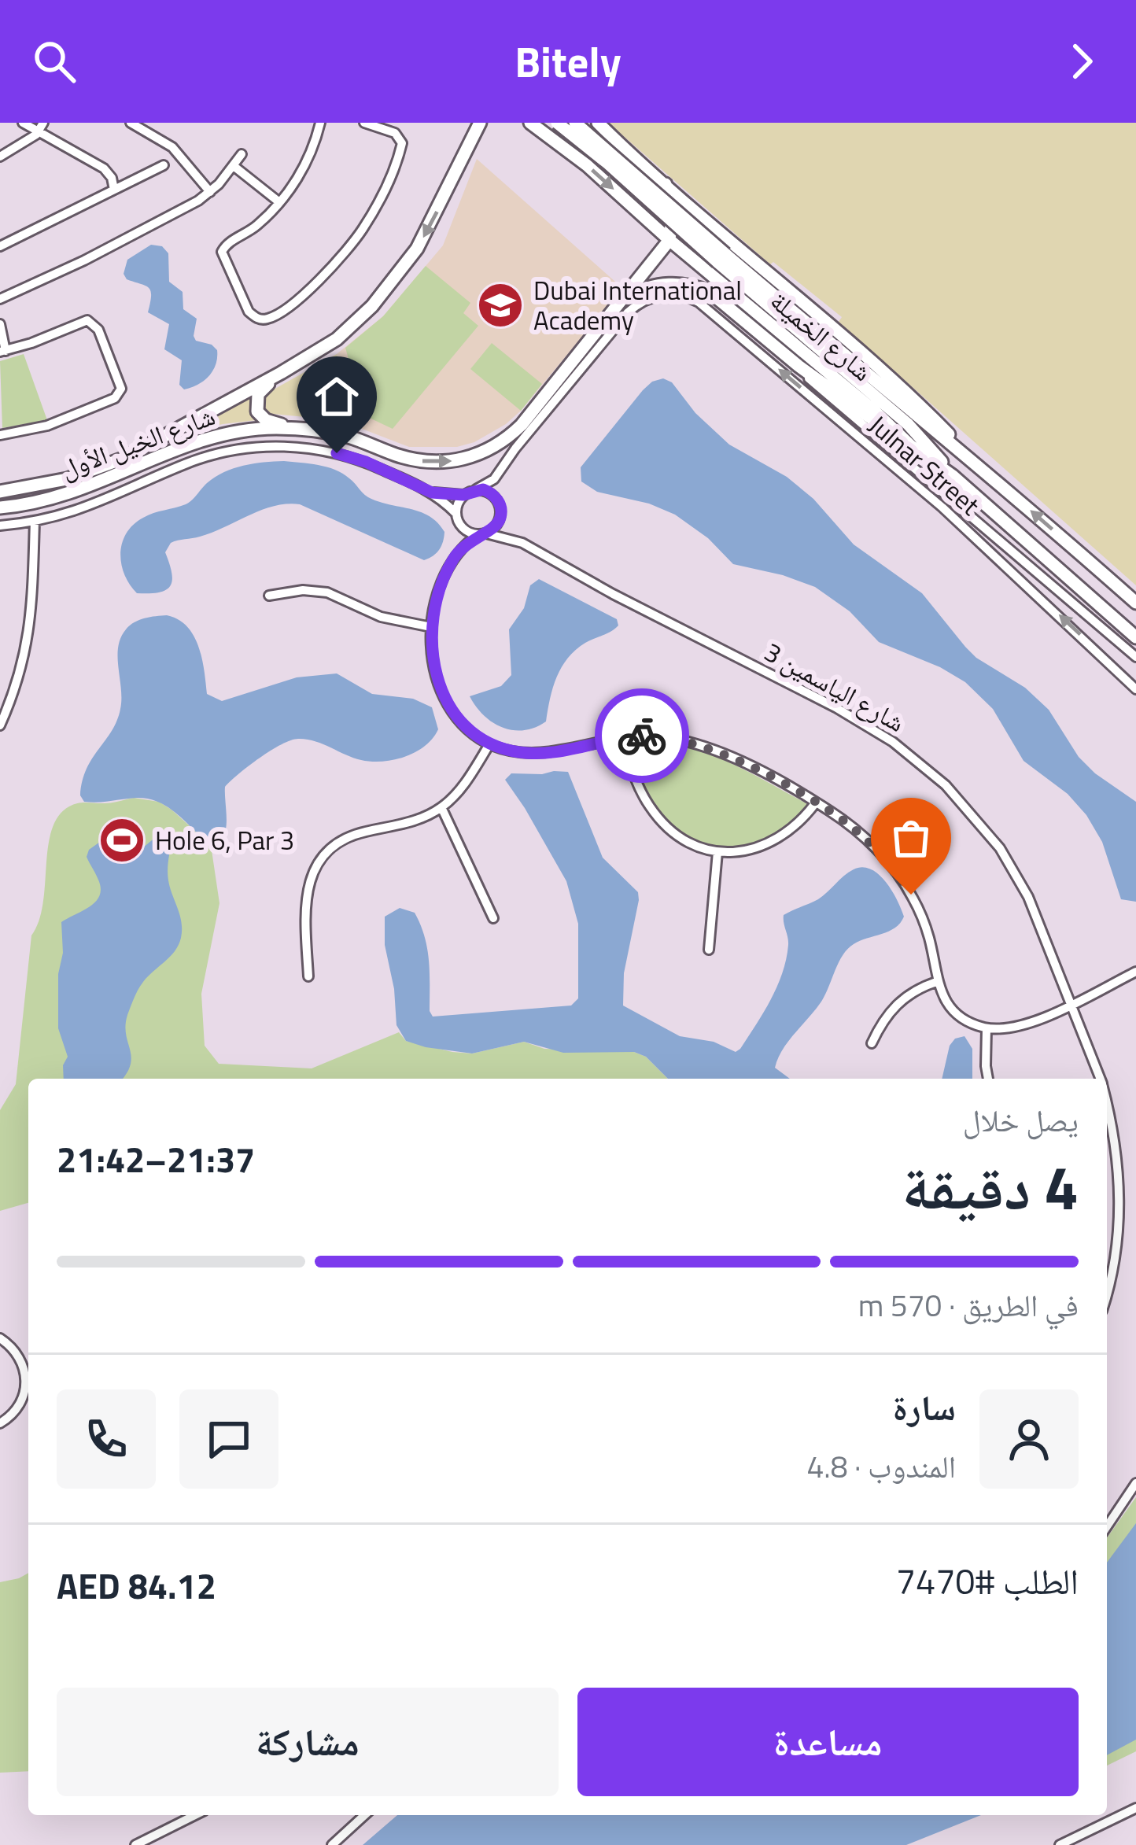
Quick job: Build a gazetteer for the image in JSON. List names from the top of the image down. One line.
{"streets":{"main road":["شارع الخميلة","شارع الخيل الأول"],"street":["Julnar Street","شارع الياسمين 3"]},"crossings":[["شارع الخميلة","شارع الخيل الأول"],["Julnar Street","شارع الياسمين 3"]],"places":{"school or university":["Dubai International Academy"],"sports":["Hole 6, Par 3"]},"page":{"header":"Bitely","heading":["4 دقيقة","يصل خلال","21:37–21:42"],"panel":["سارة","المندوب · 4.8","الطلب #7470","AED 84.12"],"bar":"في الطريق · 570 m","buttons":["مساعدة","مشاركة"]}}
